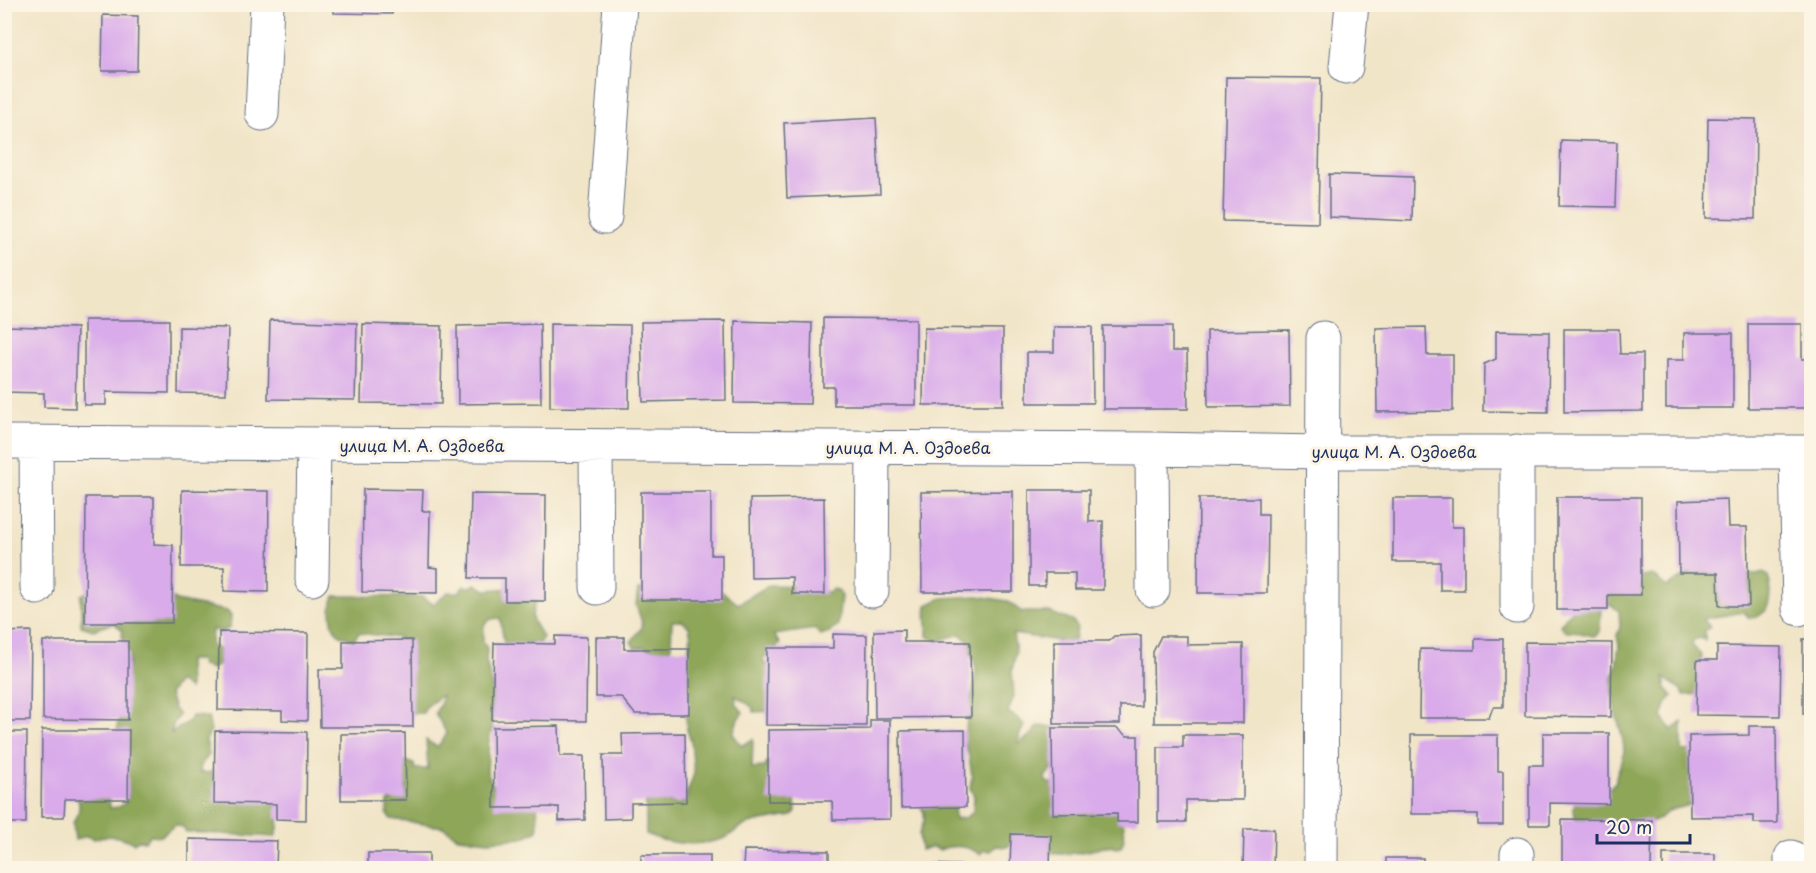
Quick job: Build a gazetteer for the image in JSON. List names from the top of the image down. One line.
{"streets":{"street":["улица М. А. Оздоева"]},"scale_bar":"20 m"}
